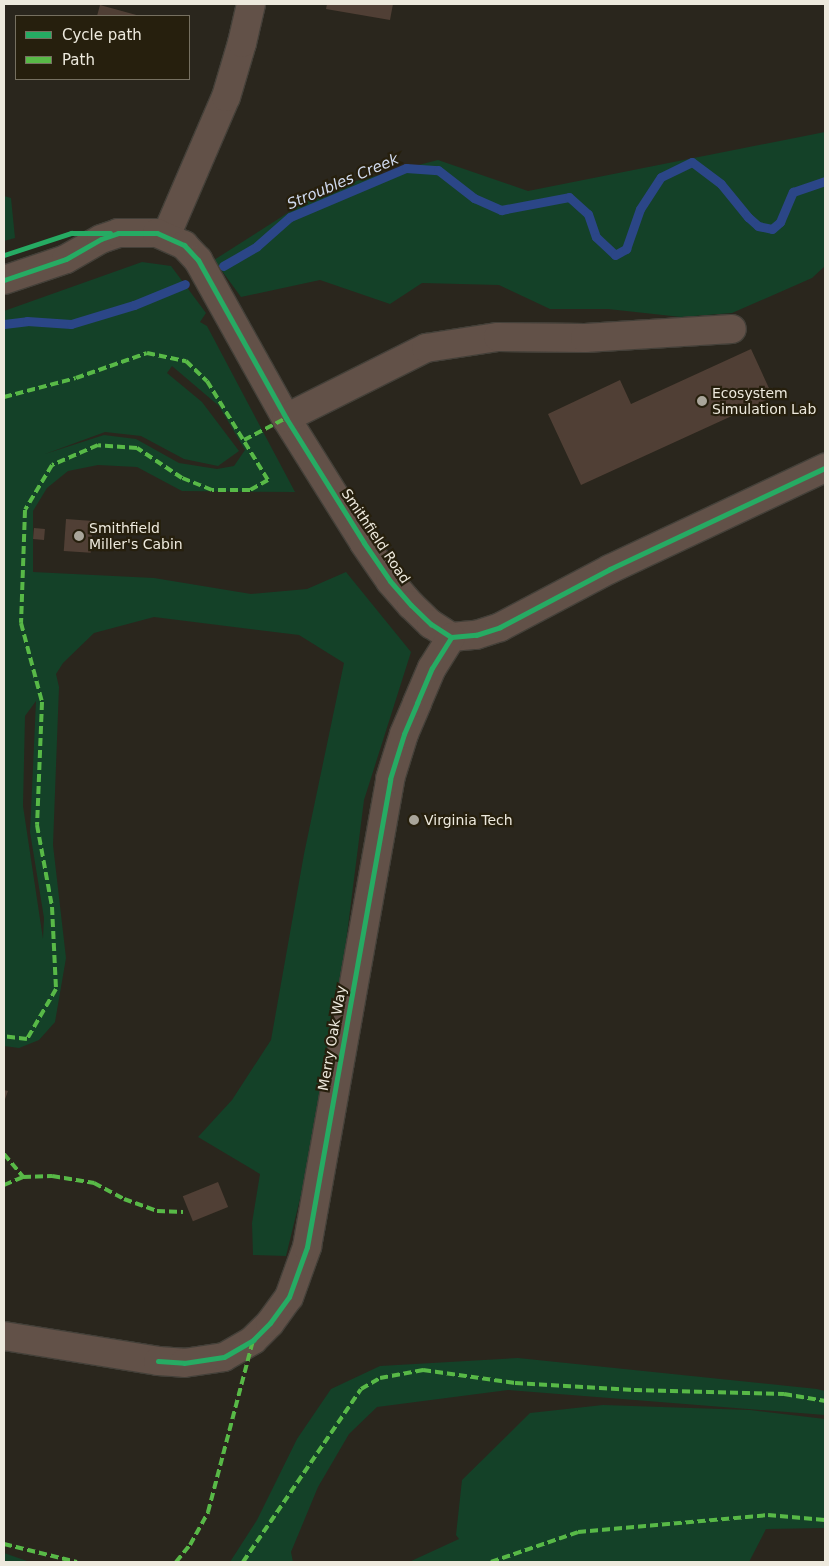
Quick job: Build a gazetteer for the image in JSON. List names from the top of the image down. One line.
{"streets":{"street":["Smithfield Road","Merry Oak Way"]},"crossings":[["Smithfield Road","Merry Oak Way"]],"water":["Stroubles Creek"],"places":["Ecosystem Simulation Lab","Smithfield Miller's Cabin","Virginia Tech"],"legend":["Cycle path","Path"]}
